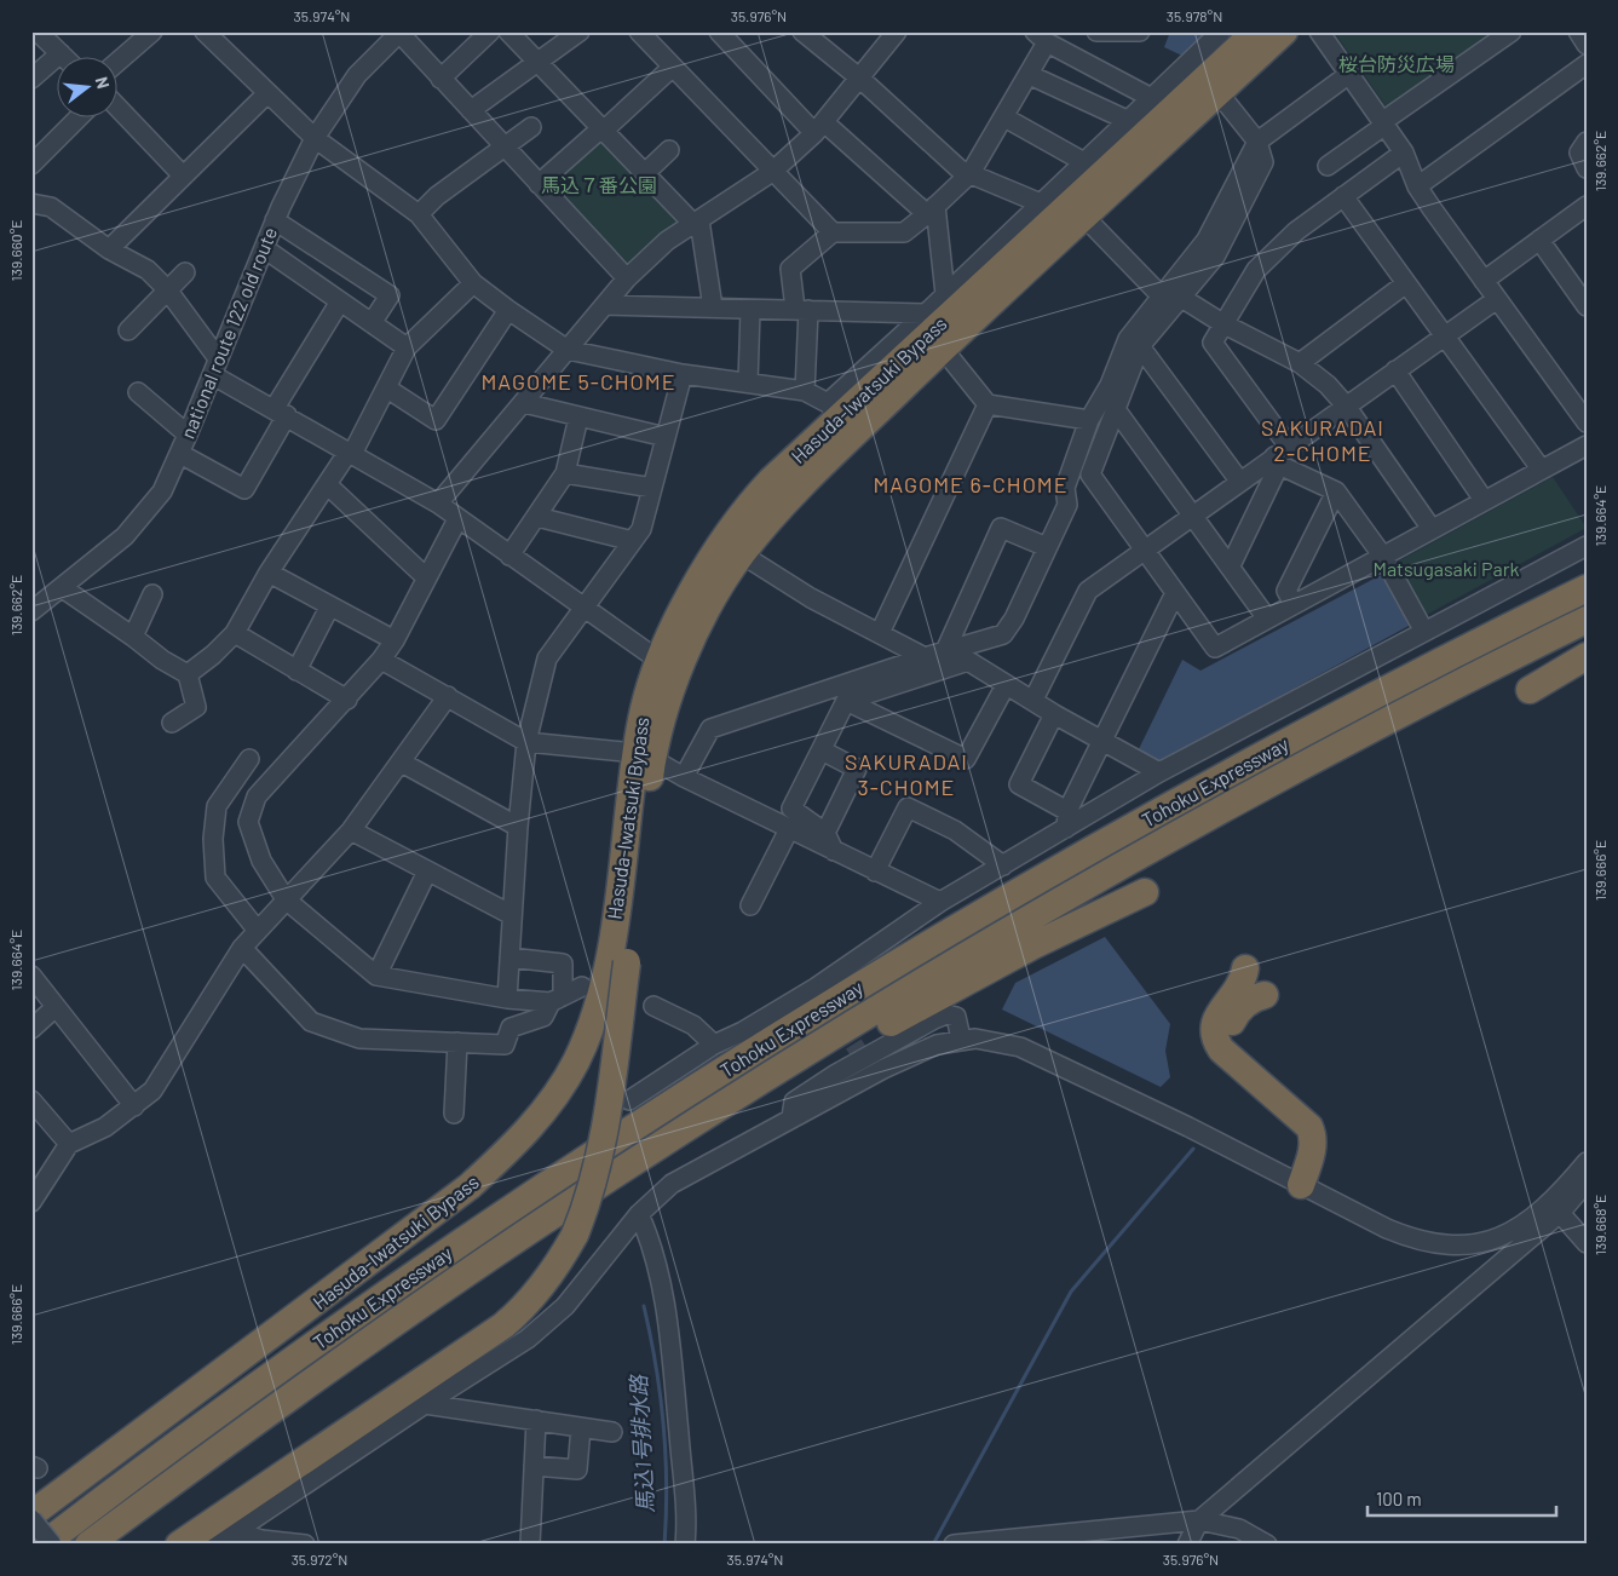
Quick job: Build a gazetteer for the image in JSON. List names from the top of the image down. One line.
{"streets":{"highway":["Hasuda-Iwatsuki Bypass","Tohoku Expressway"],"street":["national route 122 old route"]},"districts":["MAGOME 5-CHOME","SAKURADAI 2-CHOME","MAGOME 6-CHOME","SAKURADAI 3-CHOME"],"water":["馬込1号排水路"],"parks":["桜台防災広場","馬込７番公園","Matsugasaki Park"],"scale_bar":"100 m","north":"right","coordinates":["35.974°N","35.976°N","35.978°N","139.662°E","139.660°E","139.664°E","139.666°E","139.668°E","35.972°N"]}
